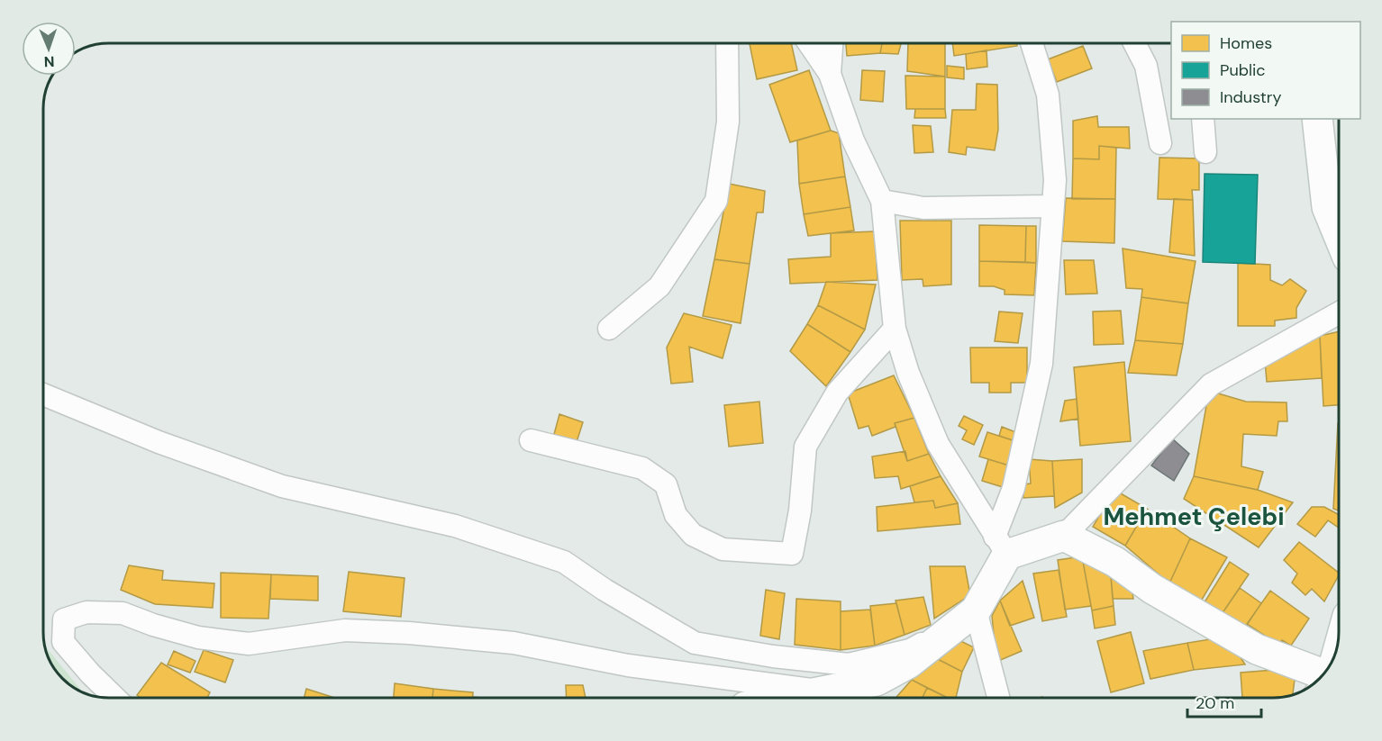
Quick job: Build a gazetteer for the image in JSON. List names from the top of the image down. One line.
{"districts":["Mehmet Çelebi"],"legend":["Homes","Public","Industry"],"scale_bar":"20 m","north":"bottom"}
